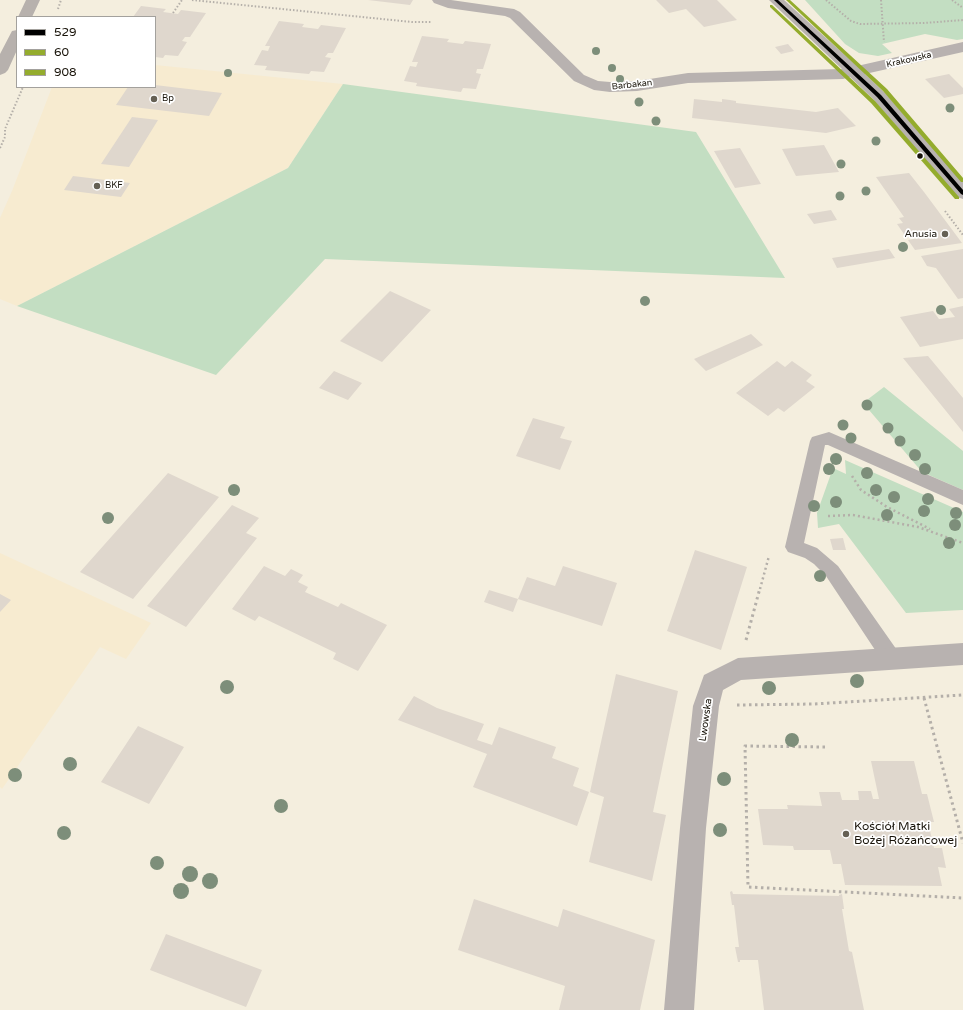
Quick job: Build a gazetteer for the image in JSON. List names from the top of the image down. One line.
{"streets":{"street":["Krakowska","Barbakan","Lwowska"]},"crossings":[["Krakowska","Barbakan"]],"places":["Bp","BKF","Anusia","Kościół Matki Bożej Różańcowej"],"lines":["transit line 529","transit line 908","transit line 60"],"legend":["529","60","908"]}
